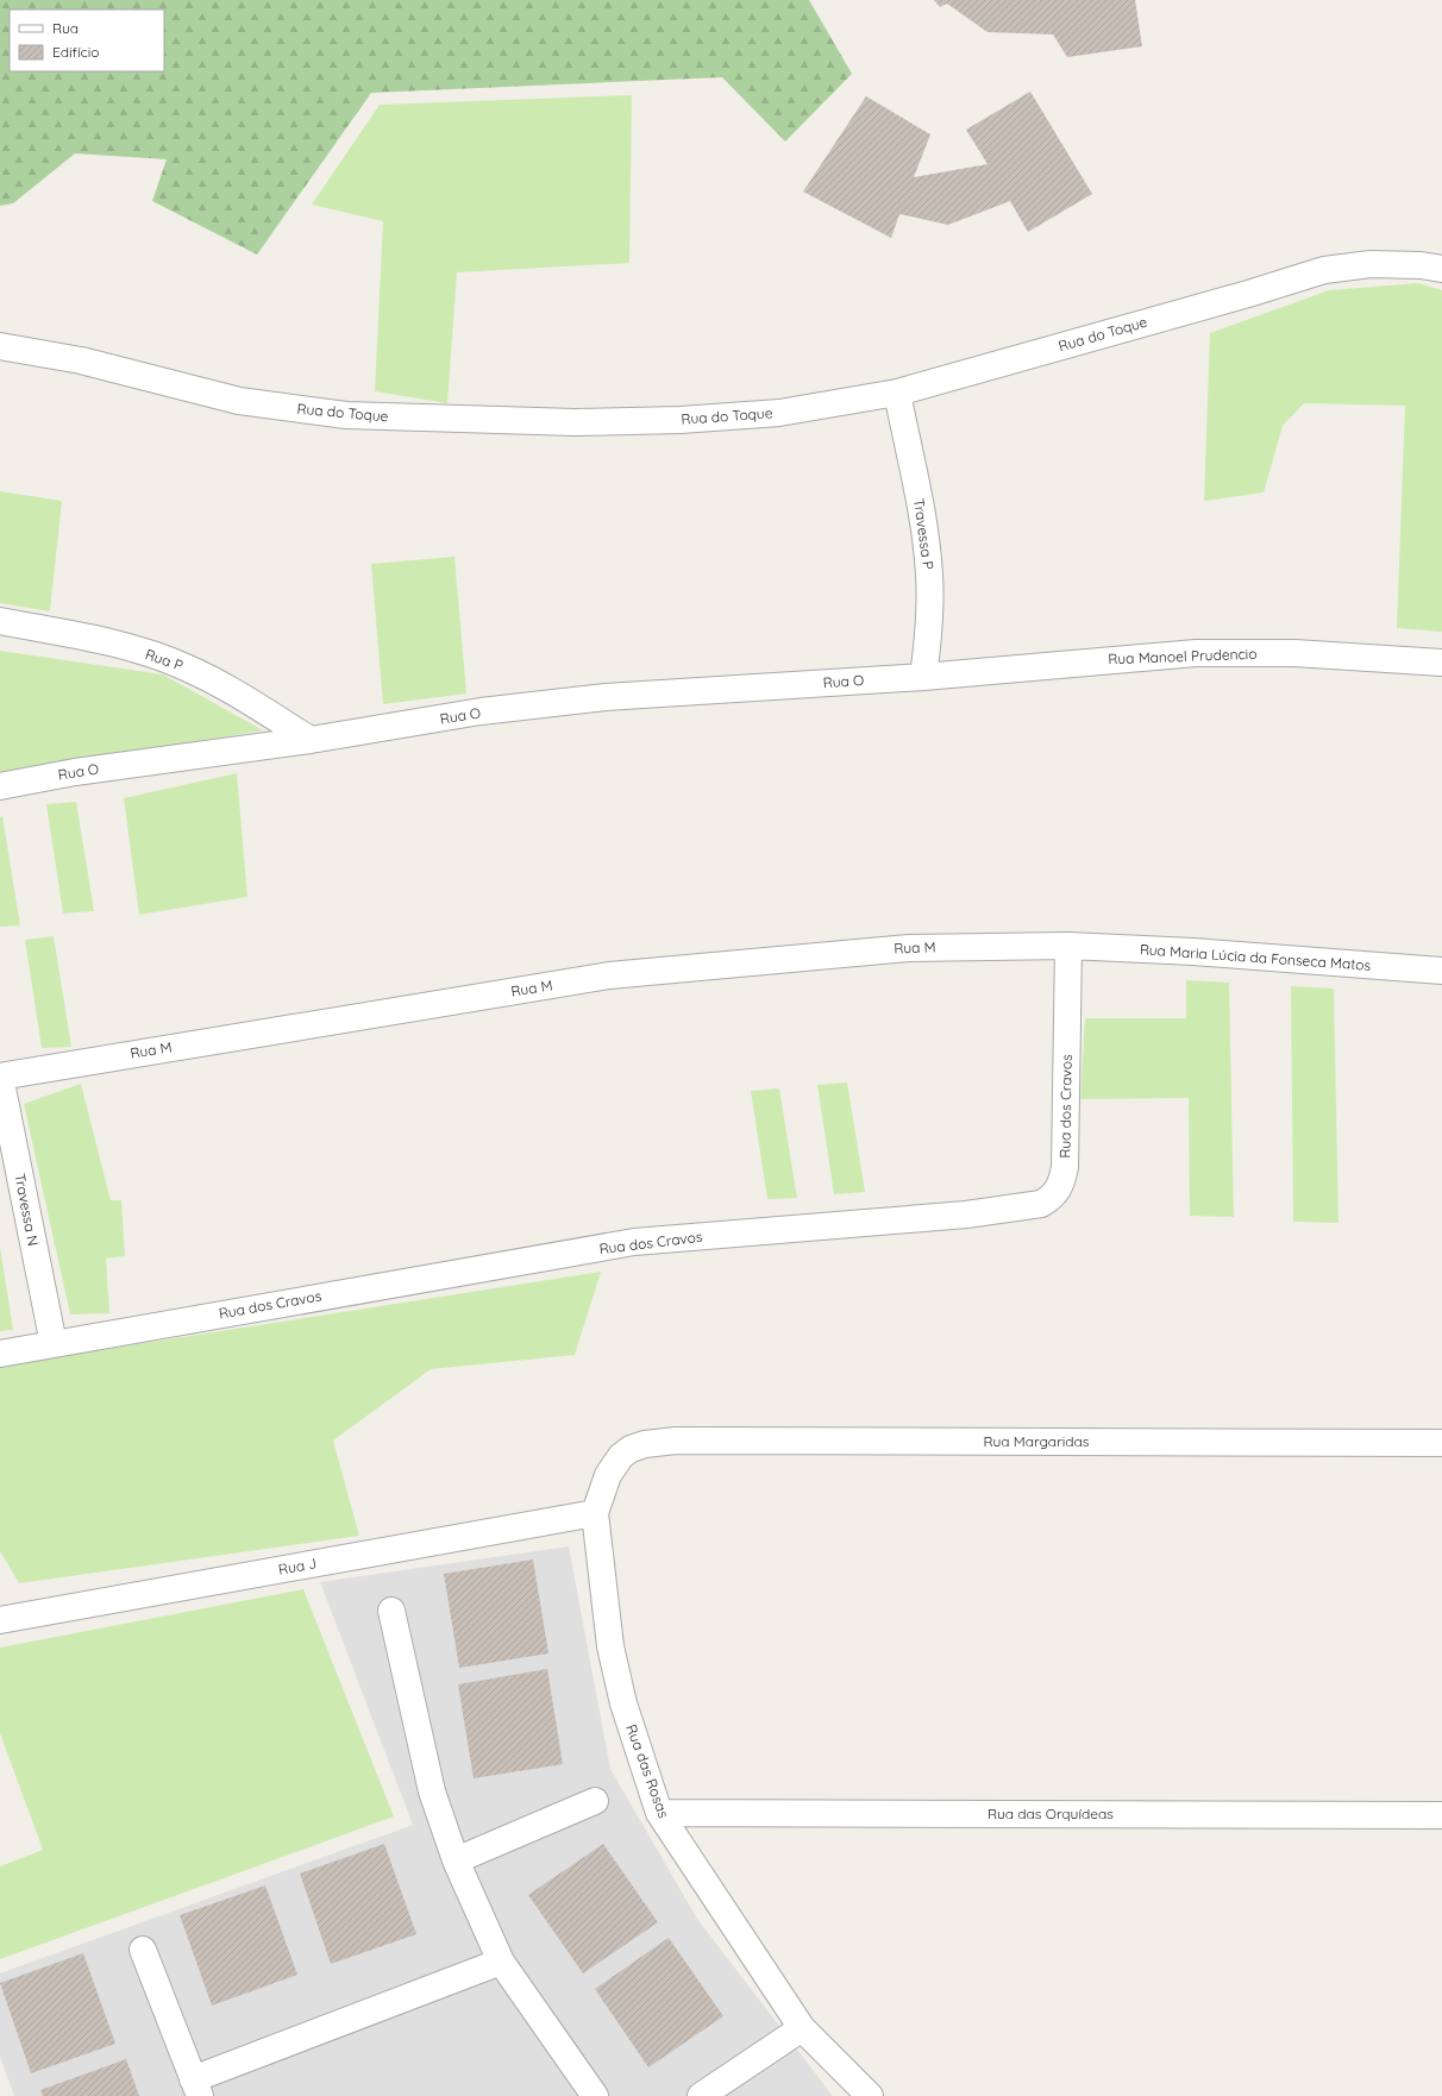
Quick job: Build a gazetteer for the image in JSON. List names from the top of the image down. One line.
{"streets":{"street":["Rua do Toque","Travessa P","Rua Manoel Prudencio","Rua P","Rua O","Rua M","Rua Maria Lúcia da Fonseca Matos","Rua dos Cravos","Travessa N","Rua Margaridas","Rua J","Rua das Rosas","Rua das Orquídeas"]},"crossings":[["Rua do Toque","Travessa P"],["Travessa P","Rua Manoel Prudencio"],["Travessa P","Rua O"],["Rua Manoel Prudencio","Rua O"],["Rua P","Rua O"],["Rua M","Rua Maria Lúcia da Fonseca Matos"],["Rua M","Rua dos Cravos"],["Rua M","Travessa N"],["Rua Maria Lúcia da Fonseca Matos","Rua dos Cravos"],["Rua dos Cravos","Travessa N"],["Rua Margaridas","Rua das Rosas"],["Rua J","Rua das Rosas"],["Rua das Rosas","Rua das Orquídeas"]],"legend":["Rua","Edifício"]}
